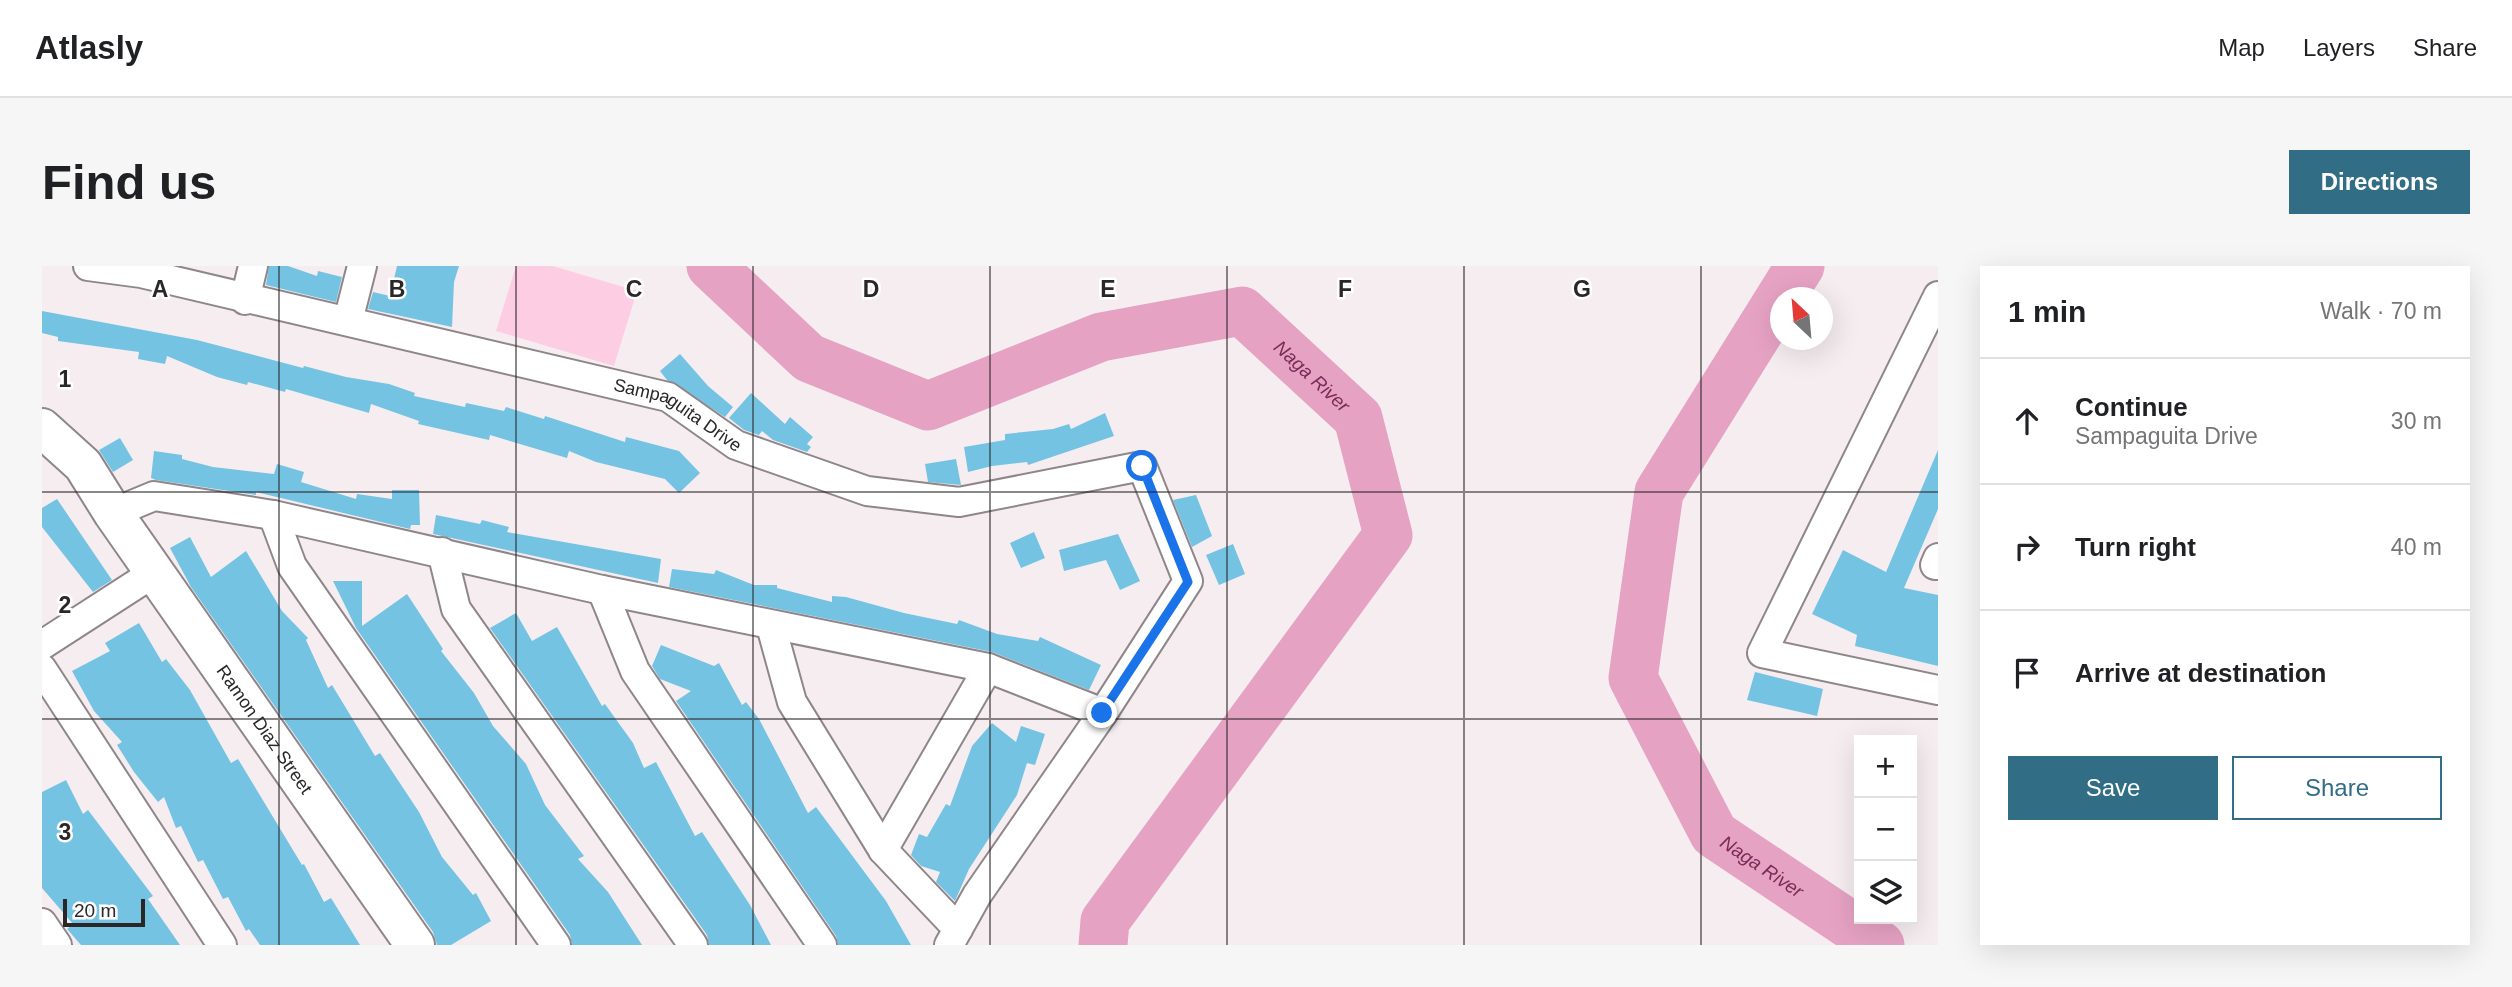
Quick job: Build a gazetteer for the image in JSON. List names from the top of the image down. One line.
{"streets":{"street":["Sampaguita Drive","Ramon Diaz Street"]},"water":["Naga River"],"scale_bar":"20 m","north":"top left","page":{"header":"Atlasly","nav":["Map","Layers","Share"],"buttons":["Directions",["Save","Share"]],"title":"Find us","heading":["1 min","Walk · 70 m"],"list":[["Continue","Sampaguita Drive","30 m"],["Turn right","40 m"],"Arrive at destination"],"map_buttons":["+","−"],"scale":"20 m"},"grid":{"columns":["A","B","C","D","E","F","G"],"rows":["1","2","3"]}}
